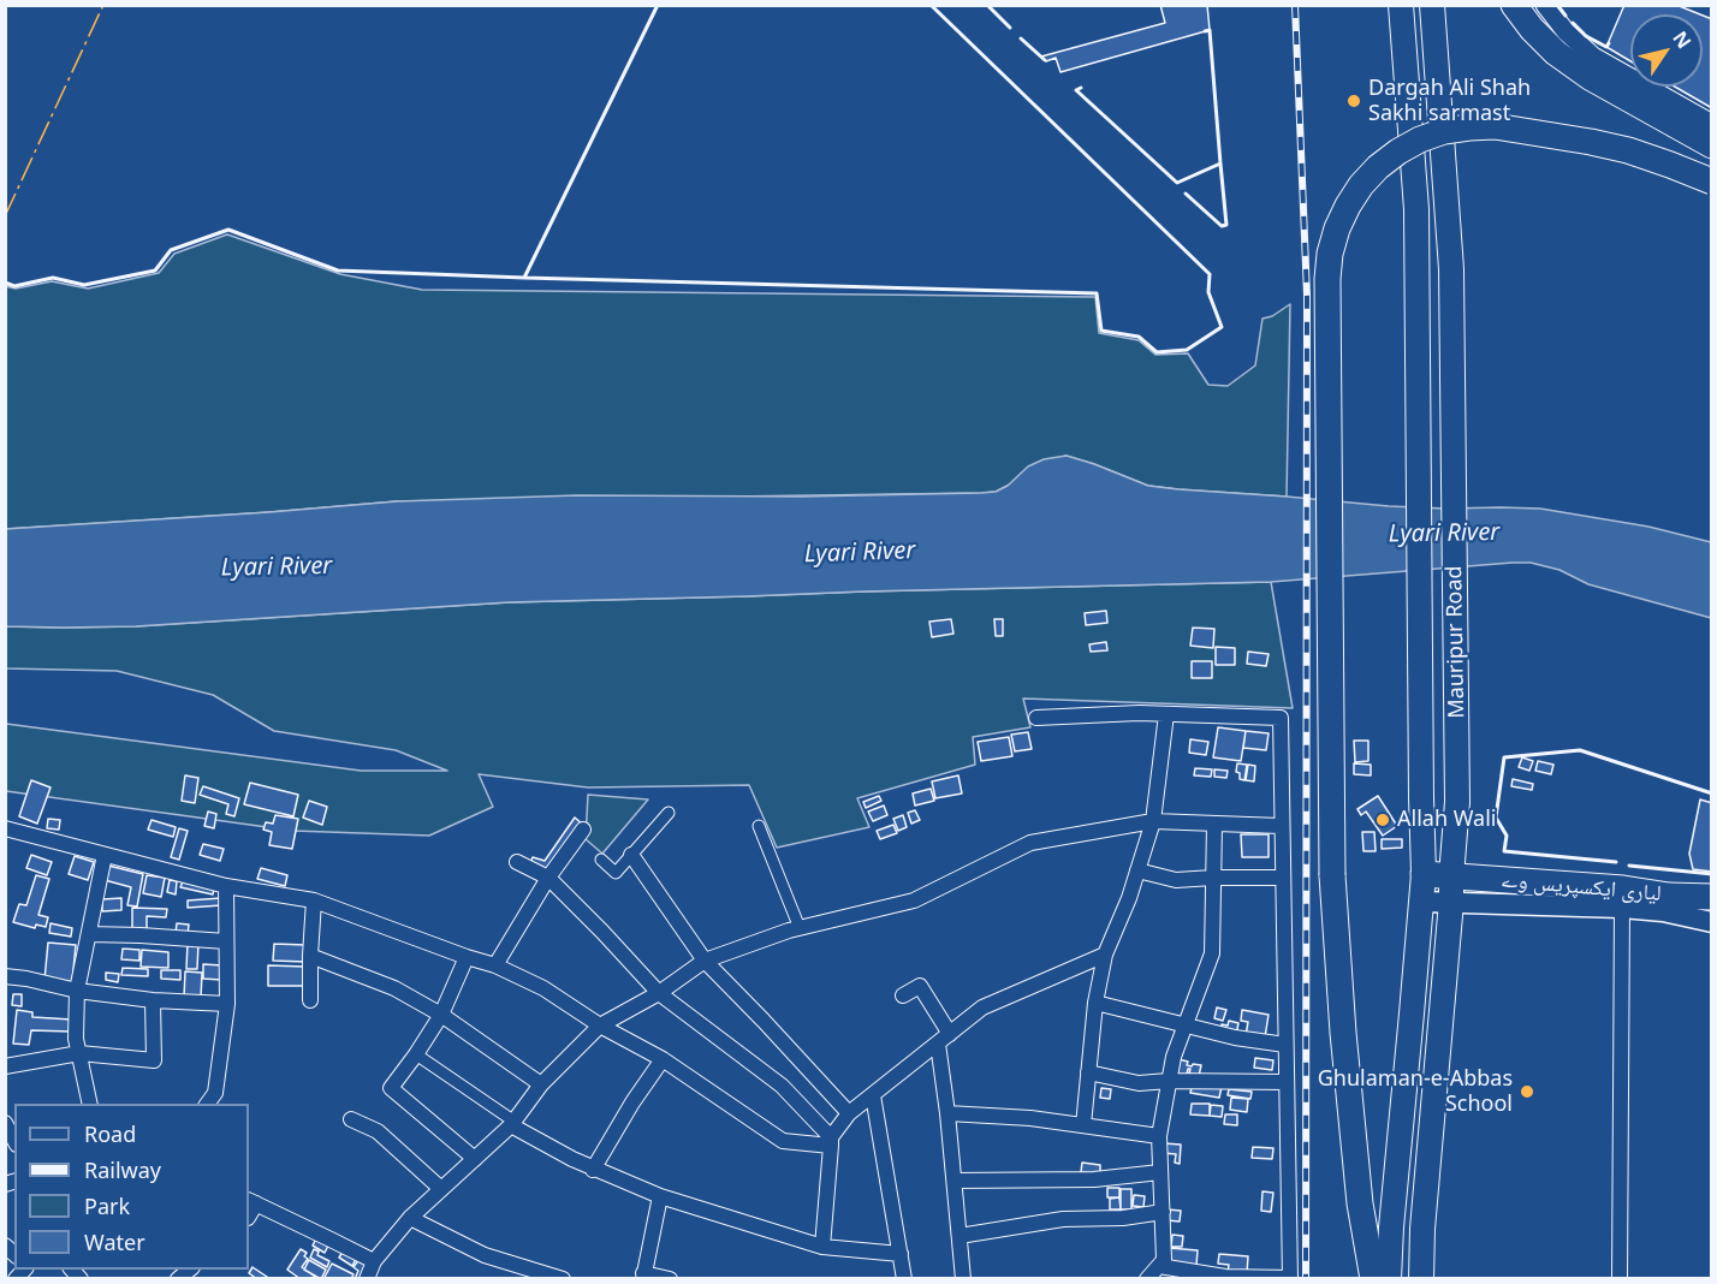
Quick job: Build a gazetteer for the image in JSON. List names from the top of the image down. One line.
{"streets":{"highway":["Mauripur Road","لیاری ایکسپریس وے"]},"crossings":[["Mauripur Road","لیاری ایکسپریس وے"]],"water":["Lyari River"],"places":["Dargah Ali Shah Sakhi sarmast","Allah Wali","Ghulaman-e-Abbas School"],"legend":["Road","Railway","Park","Water"],"north":"top right"}
